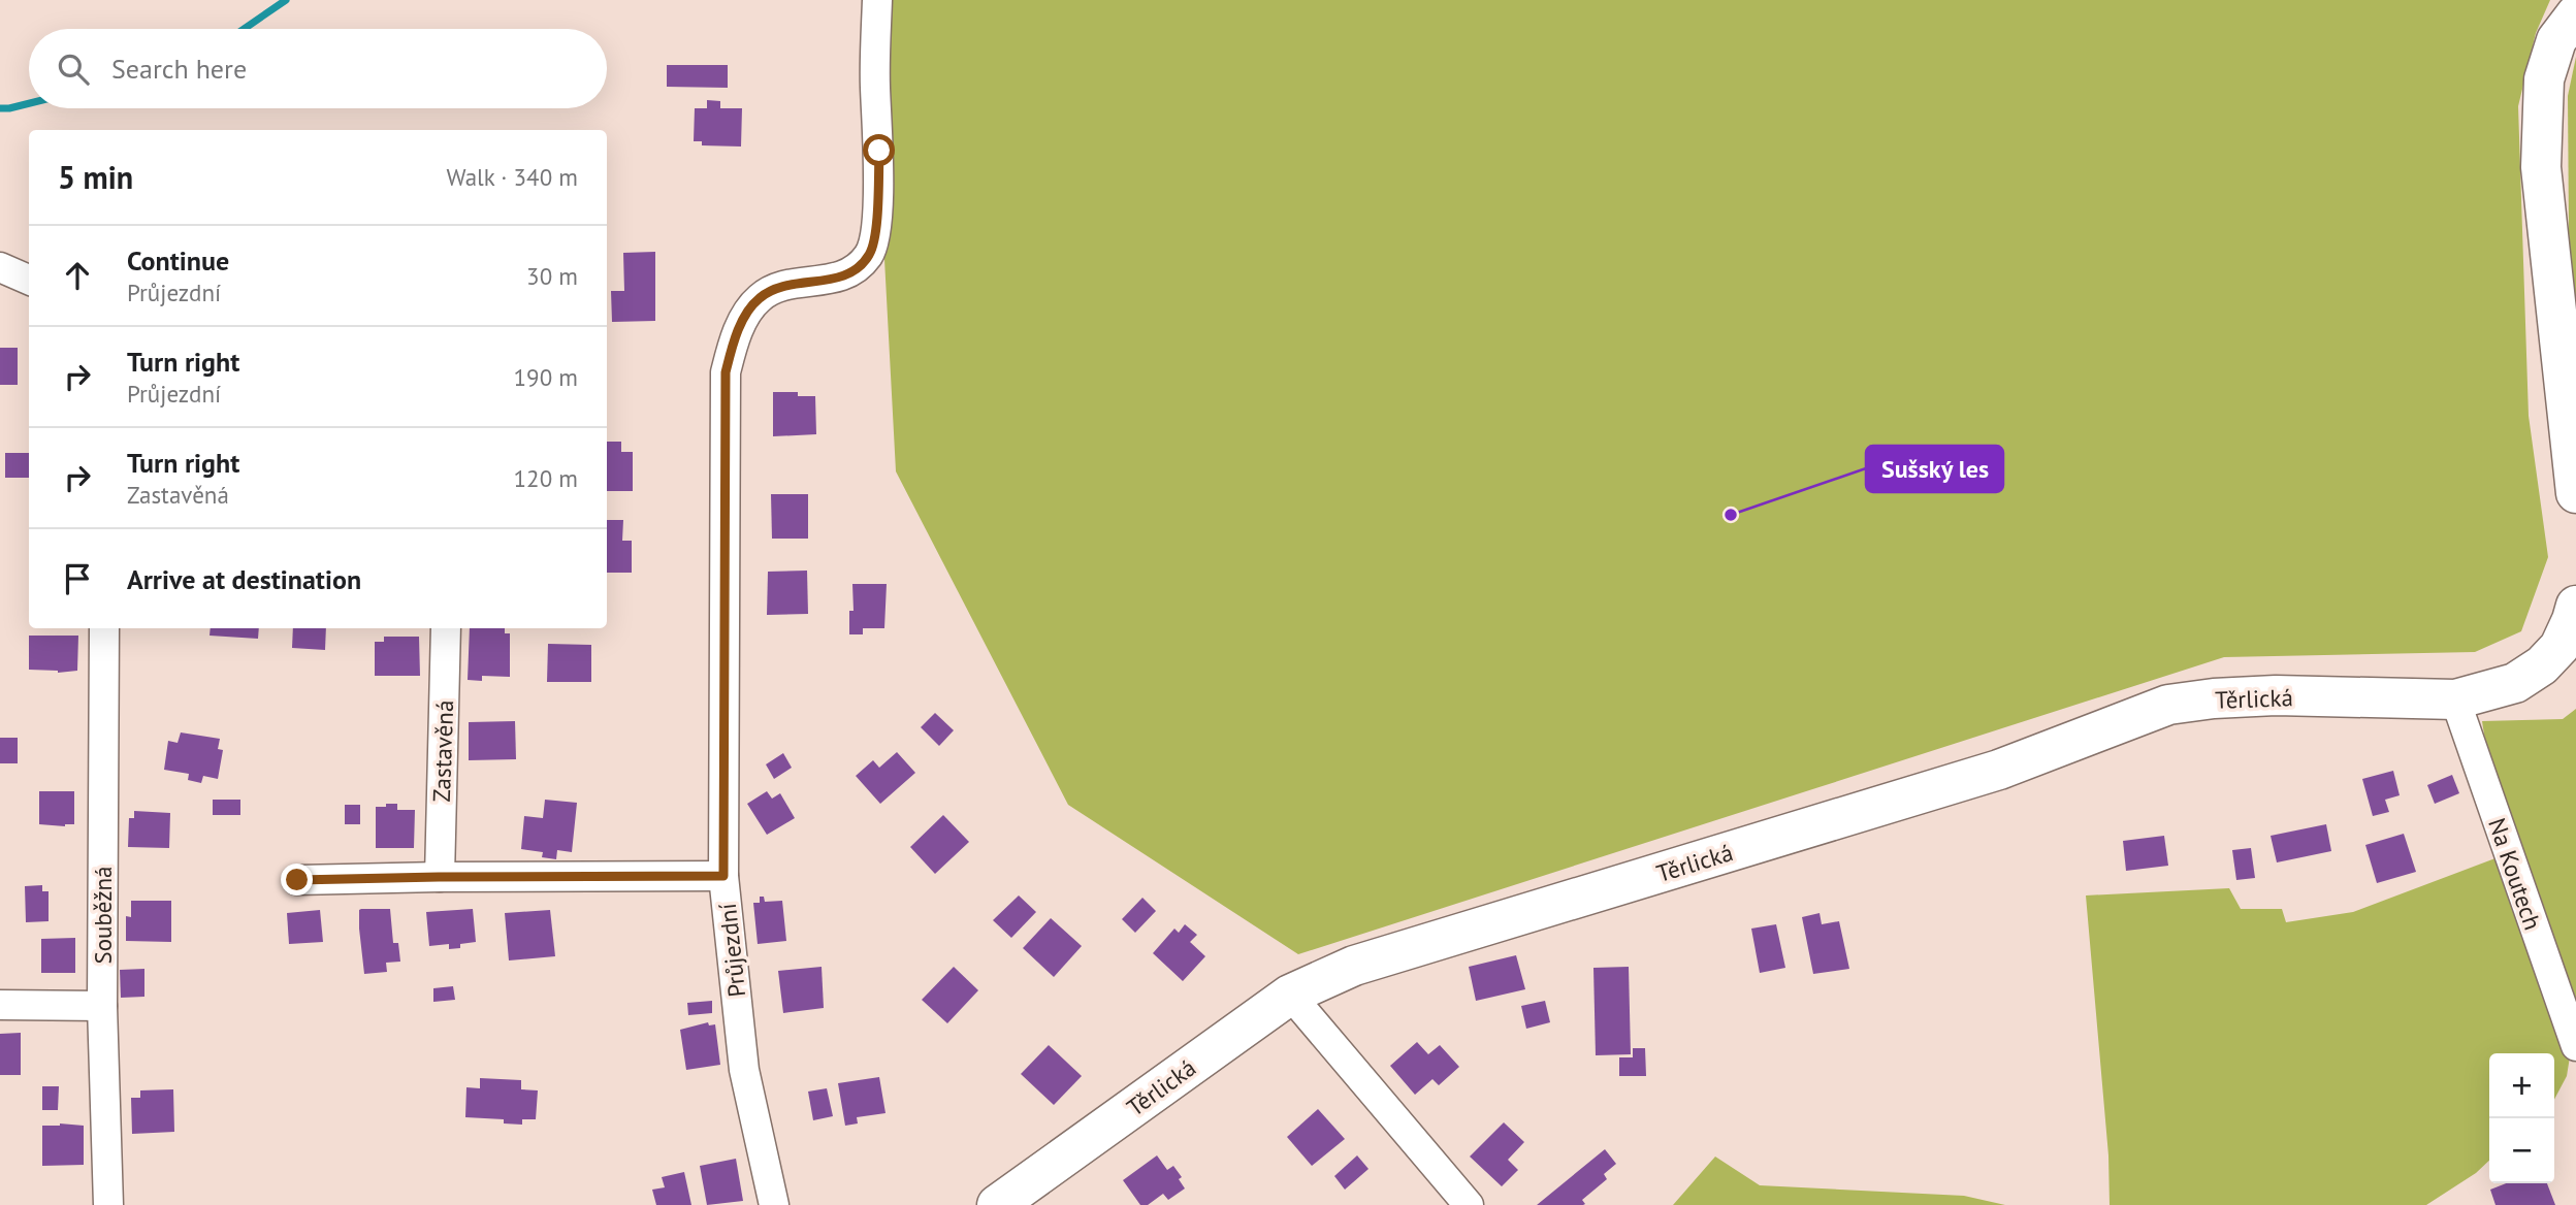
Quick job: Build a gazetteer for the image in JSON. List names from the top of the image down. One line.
{"streets":{"main road":["Těrlická"],"street":["Zastavěná","Na Koutech","Souběžná","Průjezdní"]},"crossings":[["Těrlická","Na Koutech"]],"places":["Sušský les"],"page":{"search":"Search here","heading":["5 min","Walk · 340 m"],"list":[["Continue","Průjezdní","30 m"],["Turn right","Průjezdní","190 m"],["Turn right","Zastavěná","120 m"],"Arrive at destination"],"map_buttons":["+","−"]}}
